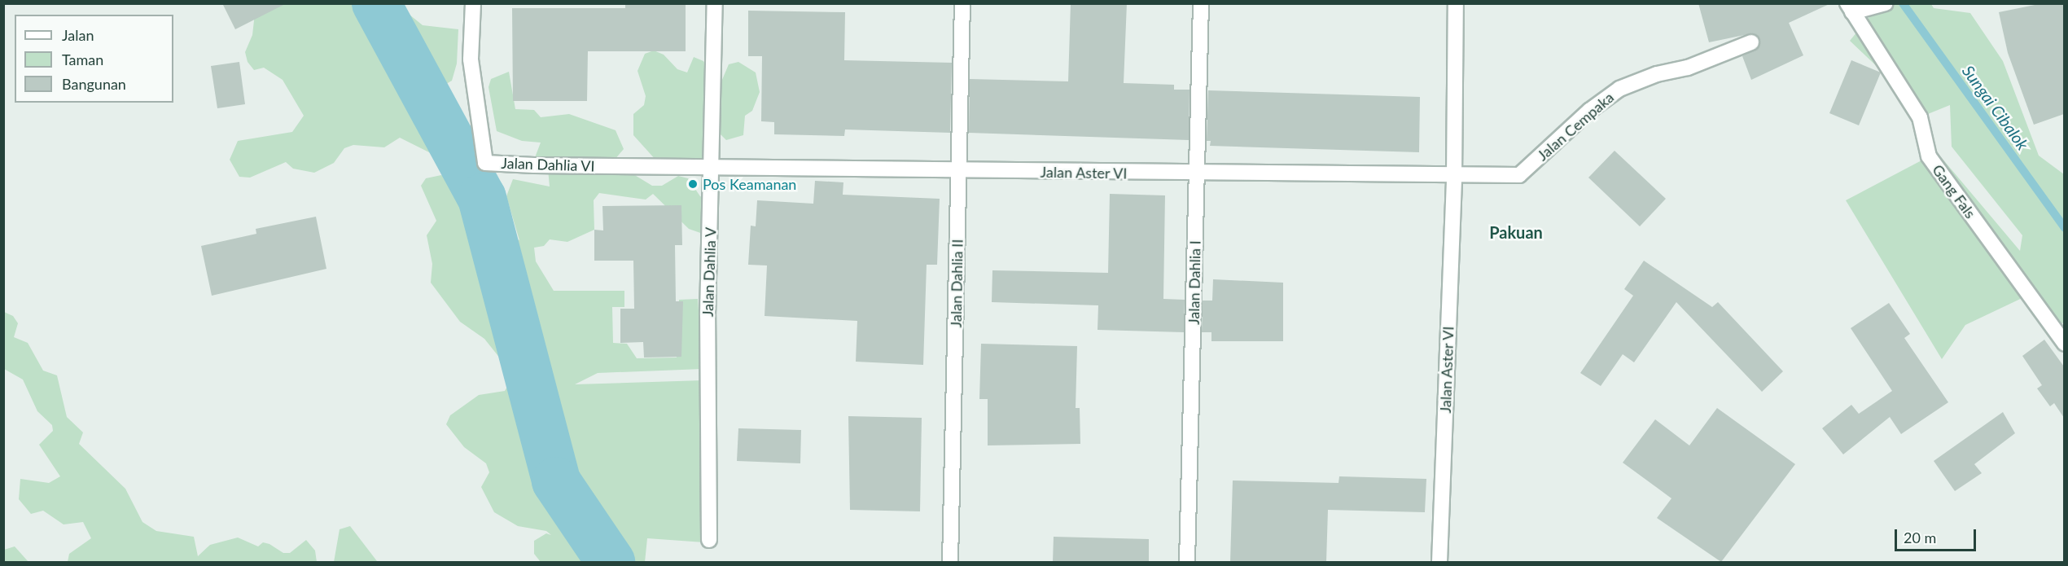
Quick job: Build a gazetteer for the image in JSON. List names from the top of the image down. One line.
{"streets":{"street":["Jalan Cempaka","Jalan Dahlia VI","Jalan Aster VI","Gang Fals","Jalan Dahlia V","Jalan Dahlia I","Jalan Dahlia II"]},"crossings":[["Jalan Cempaka","Jalan Aster VI"],["Jalan Dahlia VI","Jalan Aster VI"],["Jalan Dahlia VI","Jalan Dahlia V"],["Jalan Aster VI","Jalan Dahlia V"],["Jalan Aster VI","Jalan Dahlia I"],["Jalan Aster VI","Jalan Dahlia II"]],"districts":["Pakuan"],"water":["Sungai Cibalok"],"places":["Pos Keamanan"],"legend":["Jalan","Taman","Bangunan"],"scale_bar":"20 m"}
